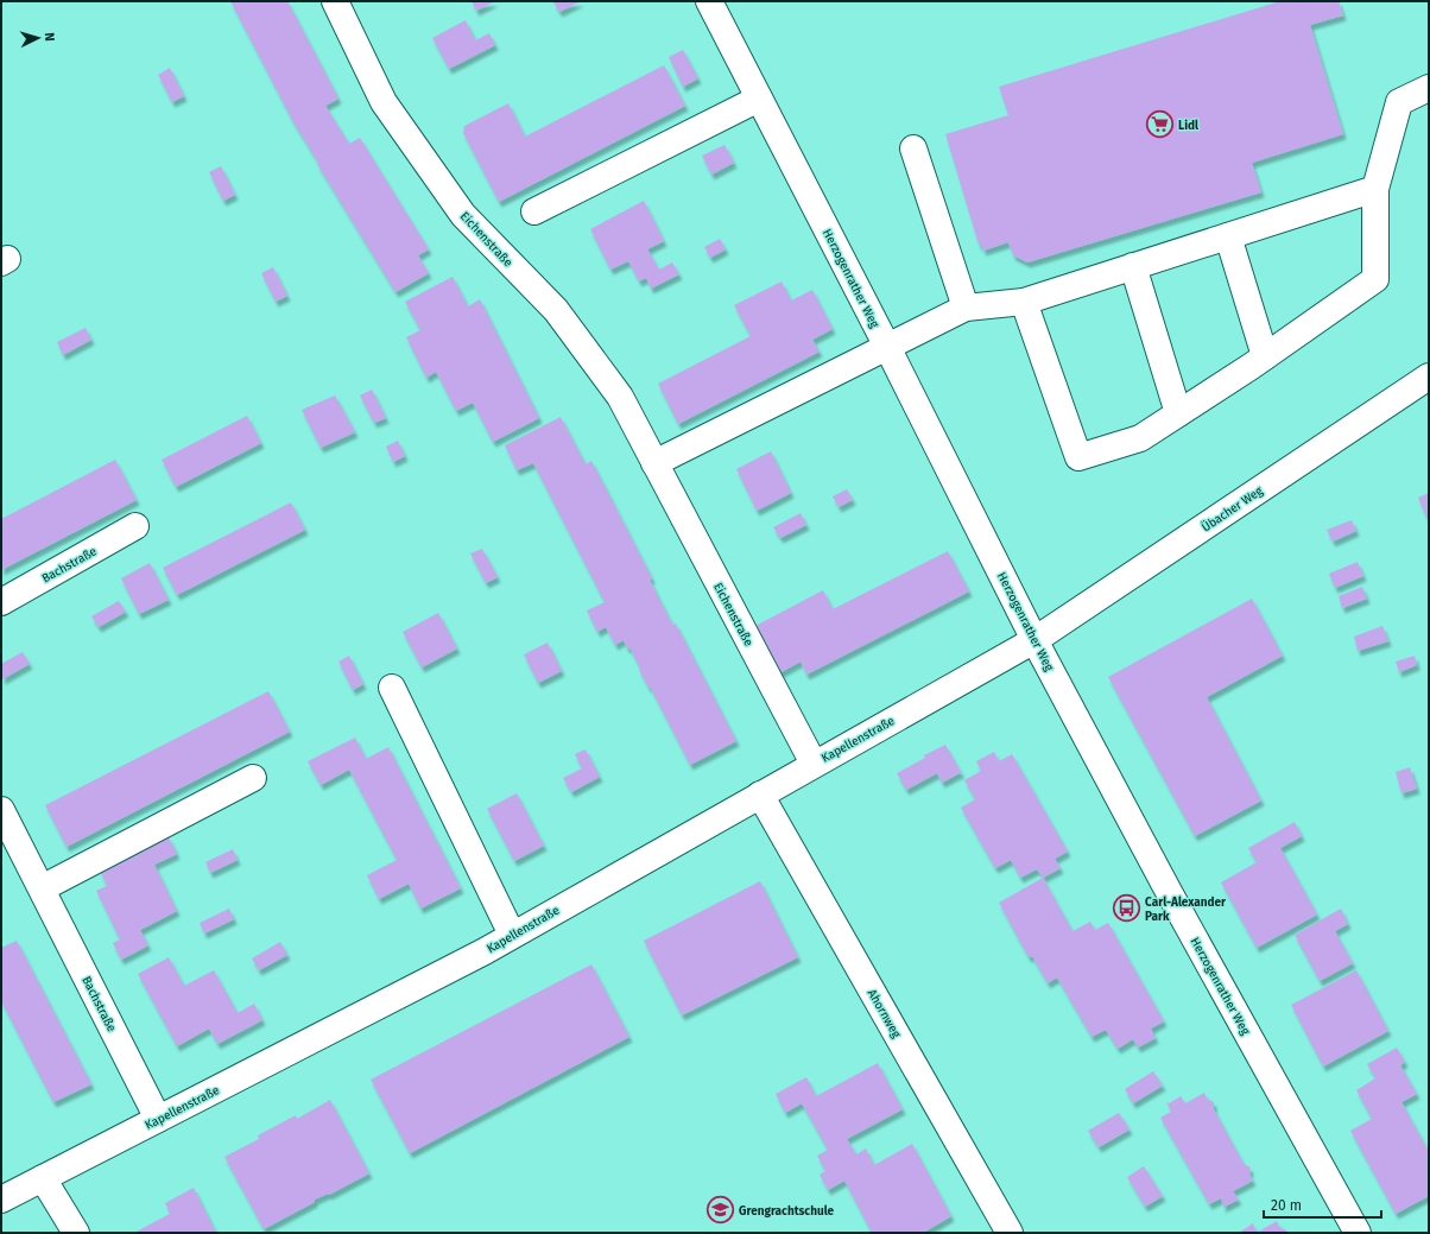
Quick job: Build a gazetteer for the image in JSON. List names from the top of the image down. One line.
{"streets":{"street":["Eichenstraße","Herzogenrather Weg","Übacher Weg","Bachstraße","Kapellenstraße","Ahornweg"]},"crossings":[["Eichenstraße","Kapellenstraße"],["Herzogenrather Weg","Übacher Weg"],["Herzogenrather Weg","Kapellenstraße"],["Übacher Weg","Kapellenstraße"],["Bachstraße","Kapellenstraße"],["Kapellenstraße","Ahornweg"]],"places":{"supermarket":["Lidl"],"bus stop":["Carl-Alexander Park"],"school or university":["Grengrachtschule"]},"scale_bar":"20 m","north":"right"}
